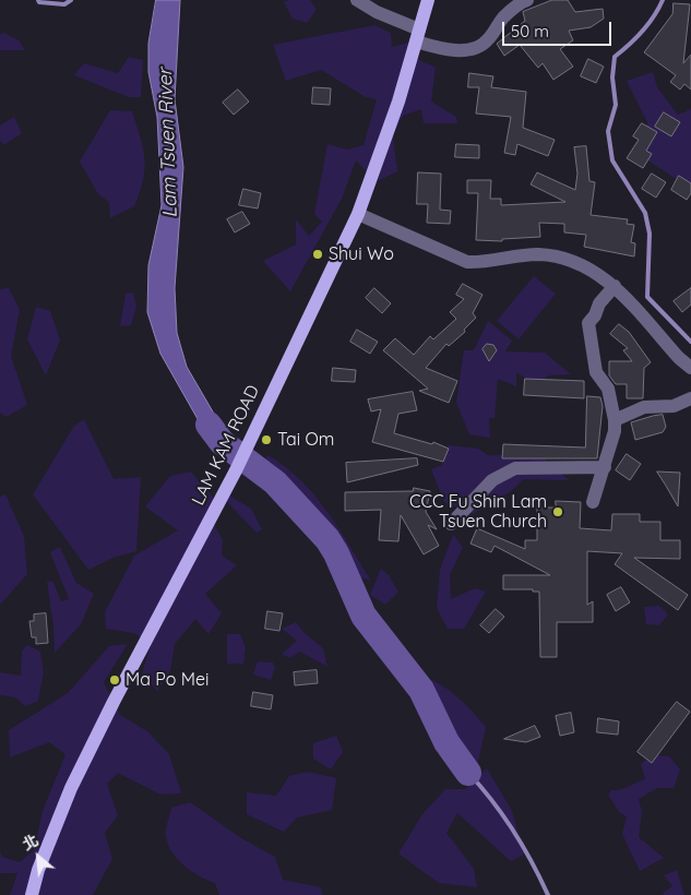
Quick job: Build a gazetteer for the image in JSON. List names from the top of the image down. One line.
{"streets":{"main road":["LAM KAM ROAD"]},"water":["Lam Tsuen River"],"places":["Shui Wo","Tai Om","CCC Fu Shin Lam Tsuen Church","Ma Po Mei"],"scale_bar":"50 m","north":"top left"}
